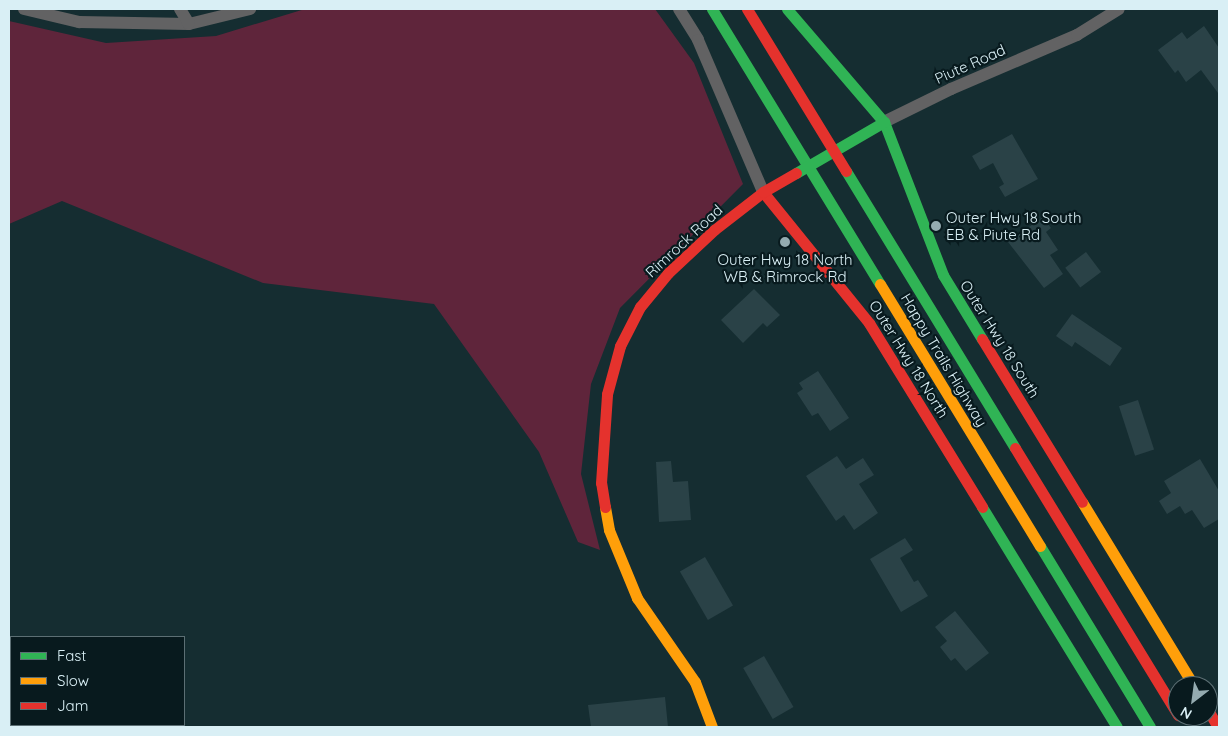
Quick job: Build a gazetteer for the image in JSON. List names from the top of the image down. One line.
{"streets":{"street":["Piute Road","Rimrock Road","Outer Hwy 18 South","Outer Hwy 18 North","Happy Trails Highway"]},"crossings":[["Piute Road","Rimrock Road"],["Piute Road","Outer Hwy 18 South"],["Piute Road","Happy Trails Highway"],["Rimrock Road","Outer Hwy 18 North"],["Rimrock Road","Happy Trails Highway"]],"places":["Outer Hwy 18 South EB & Piute Rd","Outer Hwy 18 North WB & Rimrock Rd"],"legend":["Fast","Slow","Jam"],"north":"bottom left"}
